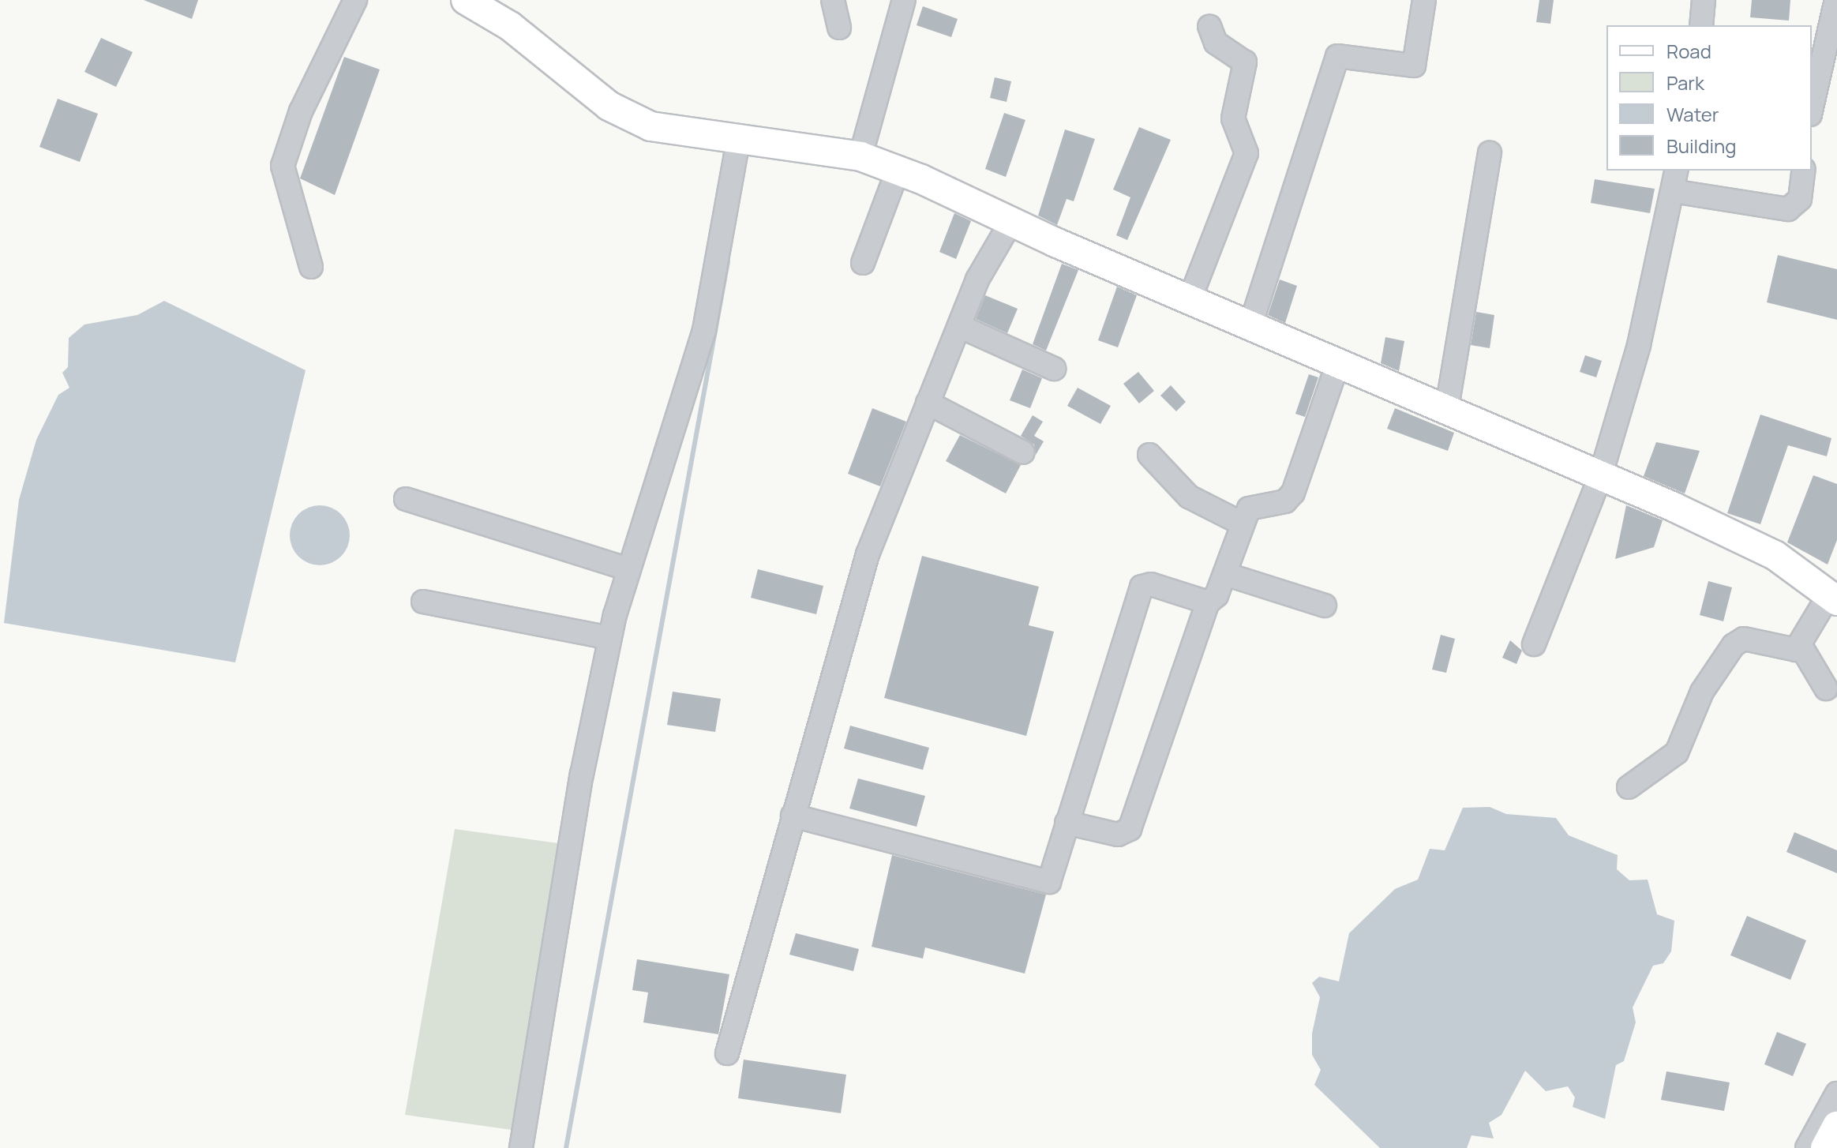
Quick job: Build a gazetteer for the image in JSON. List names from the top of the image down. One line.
{"legend":["Road","Park","Water","Building"]}
